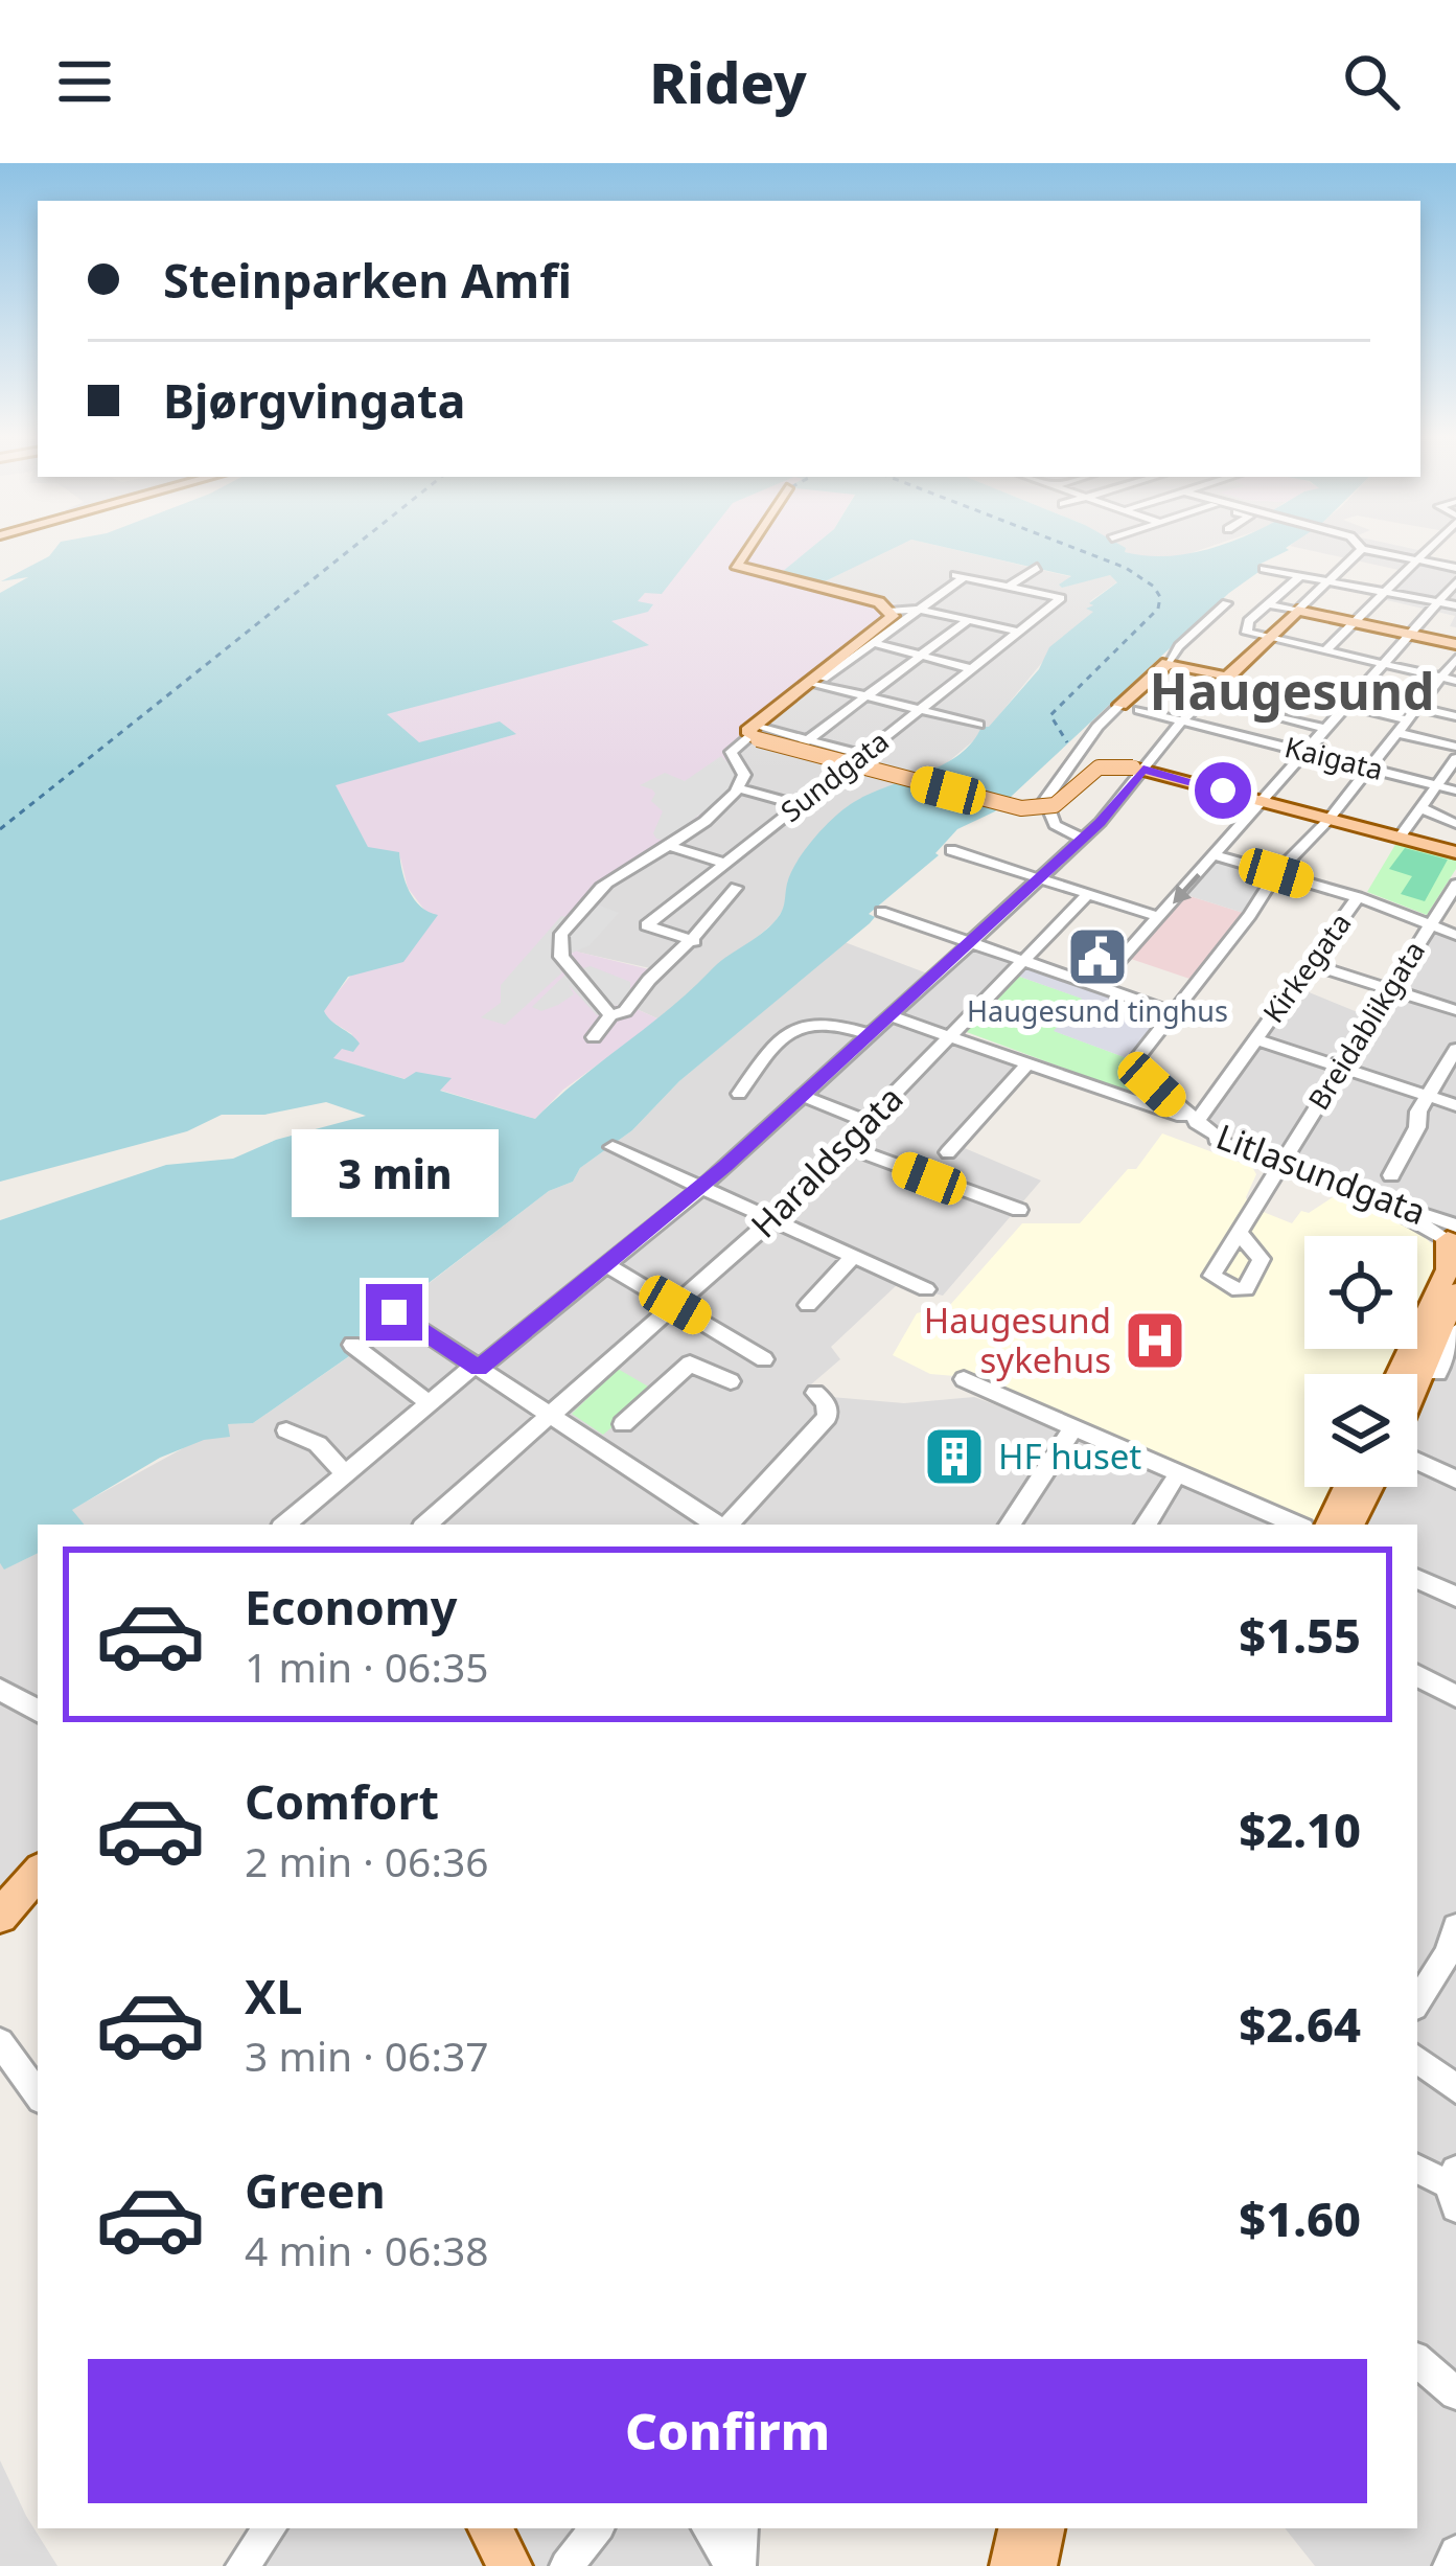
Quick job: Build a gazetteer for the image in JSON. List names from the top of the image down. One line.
{"streets":{"street":["Kaigata","Sundgata","Kirkegata","Breidablikgata","Haraldsgata","Litlasundgata"]},"crossings":[["Kirkegata","Litlasundgata"],["Breidablikgata","Litlasundgata"],["Haraldsgata","Litlasundgata"]],"districts":["Haugesund"],"places":{"public building":["Haugesund tinghus"],"hospital":["Haugesund sykehus"],"building":["HF huset"]},"page":{"header":"Ridey","banner":["Steinparken Amfi","Bjørgvingata"],"bubble":"3 min","list":[{"name":"Economy","note":"1 min · 06:35","value":"$1.55"},{"name":"Comfort","note":"2 min · 06:36","value":"$2.10"},{"name":"XL","note":"3 min · 06:37","value":"$2.64"},{"name":"Green","note":"4 min · 06:38","value":"$1.60"}],"buttons":"Confirm"}}
